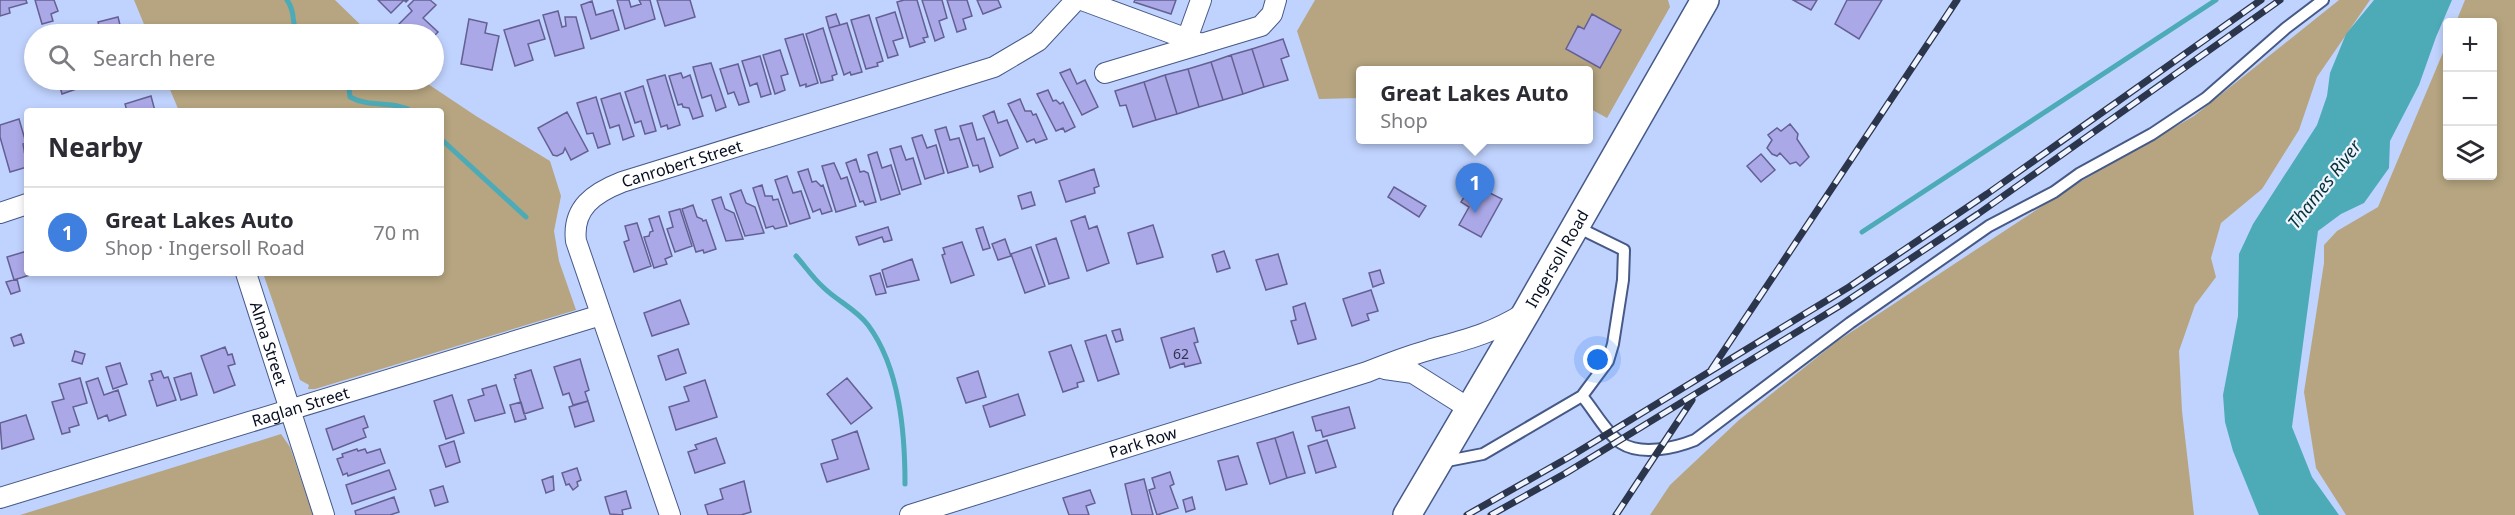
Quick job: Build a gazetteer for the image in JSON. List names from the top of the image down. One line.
{"streets":{"main road":["Ingersoll Road"],"street":["Canrobert Street","Alma Street","Raglan Street","Park Row"]},"crossings":[["Canrobert Street","Raglan Street"],["Ingersoll Road","Park Row"],["Alma Street","Raglan Street"]],"water":["Thames River"],"house_numbers":["62"],"page":{"map_buttons":["+","−"],"search":"Search here","popup":["Great Lakes Auto","Shop"],"heading":"Nearby","pins":"1","list":[{"mark":"1","name":"Great Lakes Auto","note":"Shop · Ingersoll Road","value":"70 m"}]}}
